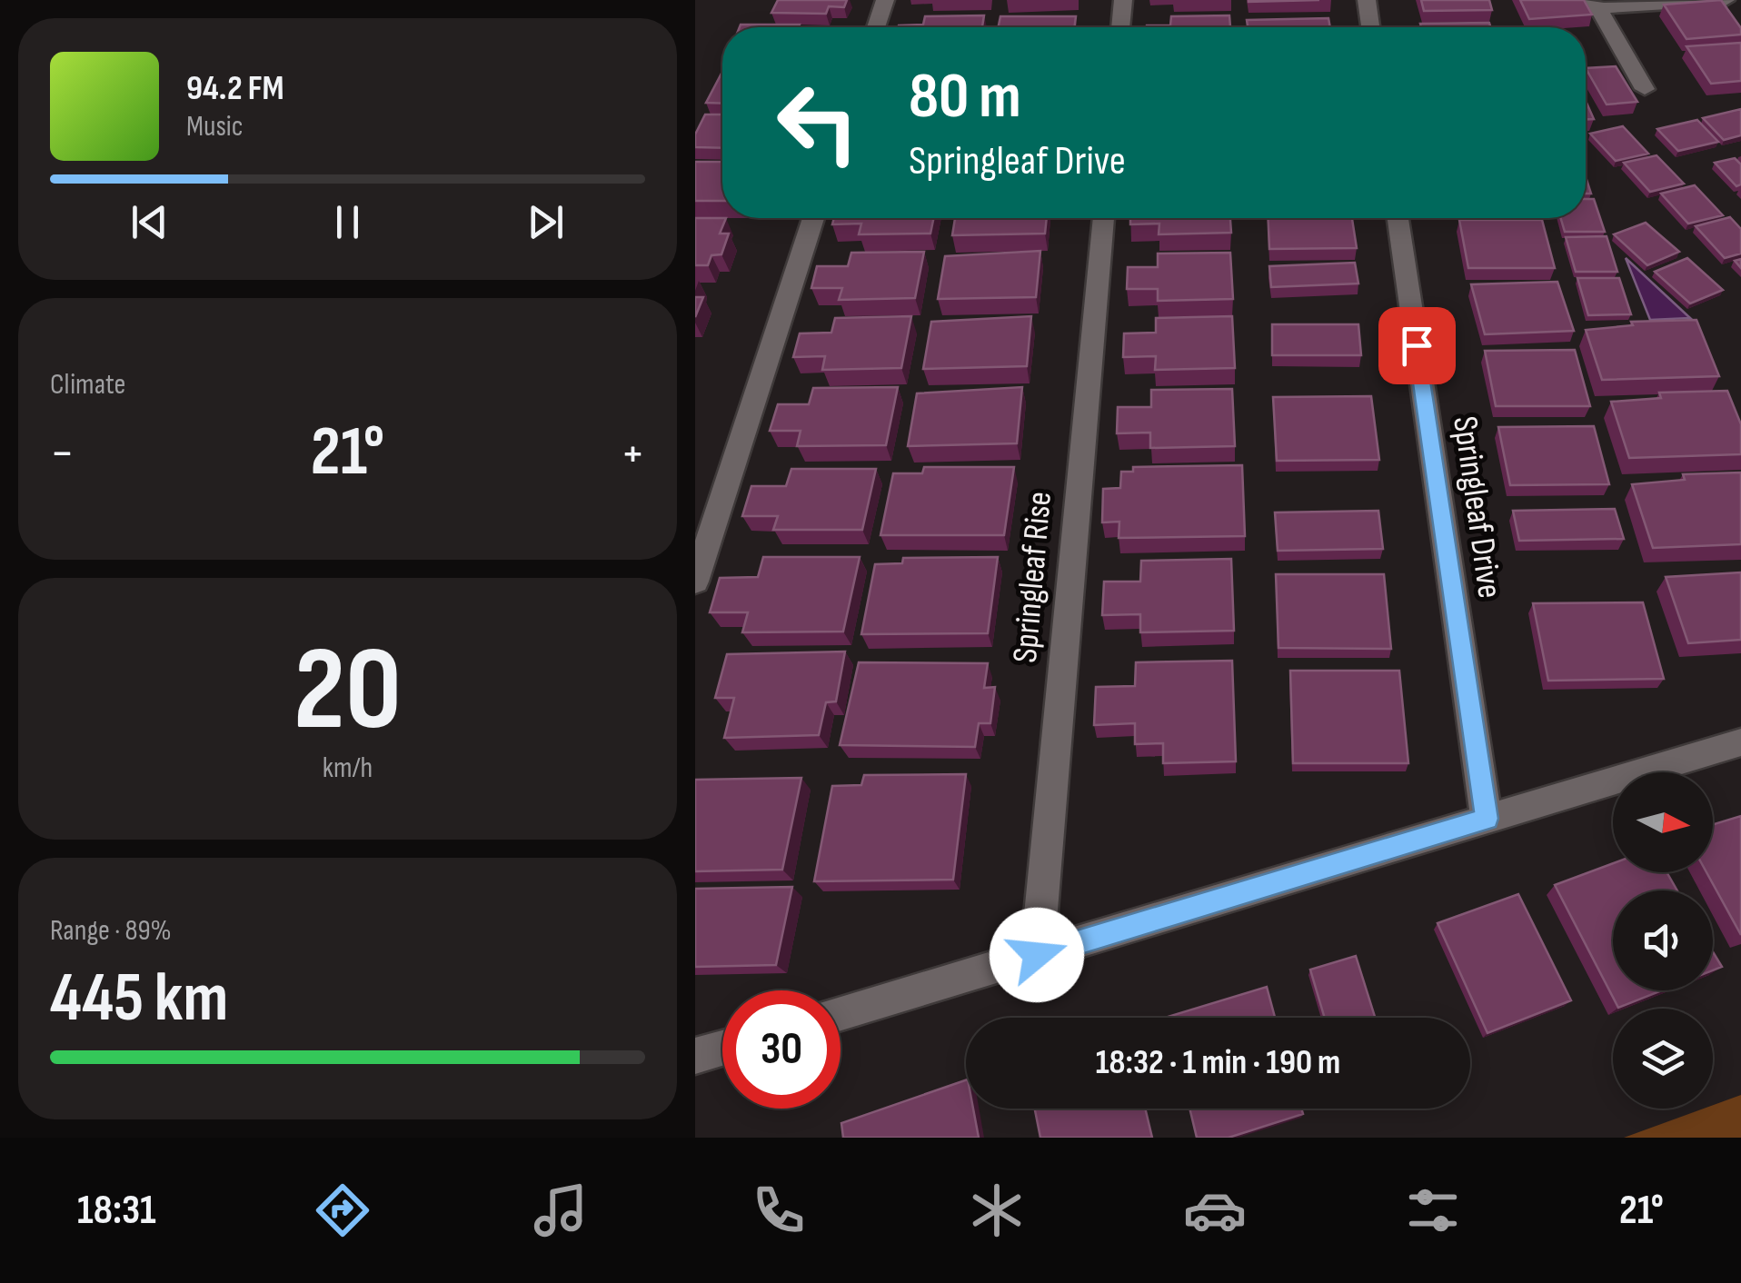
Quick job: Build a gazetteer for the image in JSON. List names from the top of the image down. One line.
{"streets":{"street":["Springleaf Drive","Springleaf Rise"]},"north":"right","page":{"turn":["80 m","Springleaf Drive"],"song":["94.2 FM","Music"],"tile":["Climate",["20","km/h"],["Range · 89%","445 km"]],"heat":["−","21°","+"],"limit":"30","trip":"18:32 · 1 min · 190 m","tabs":["18:31","21°"]}}
